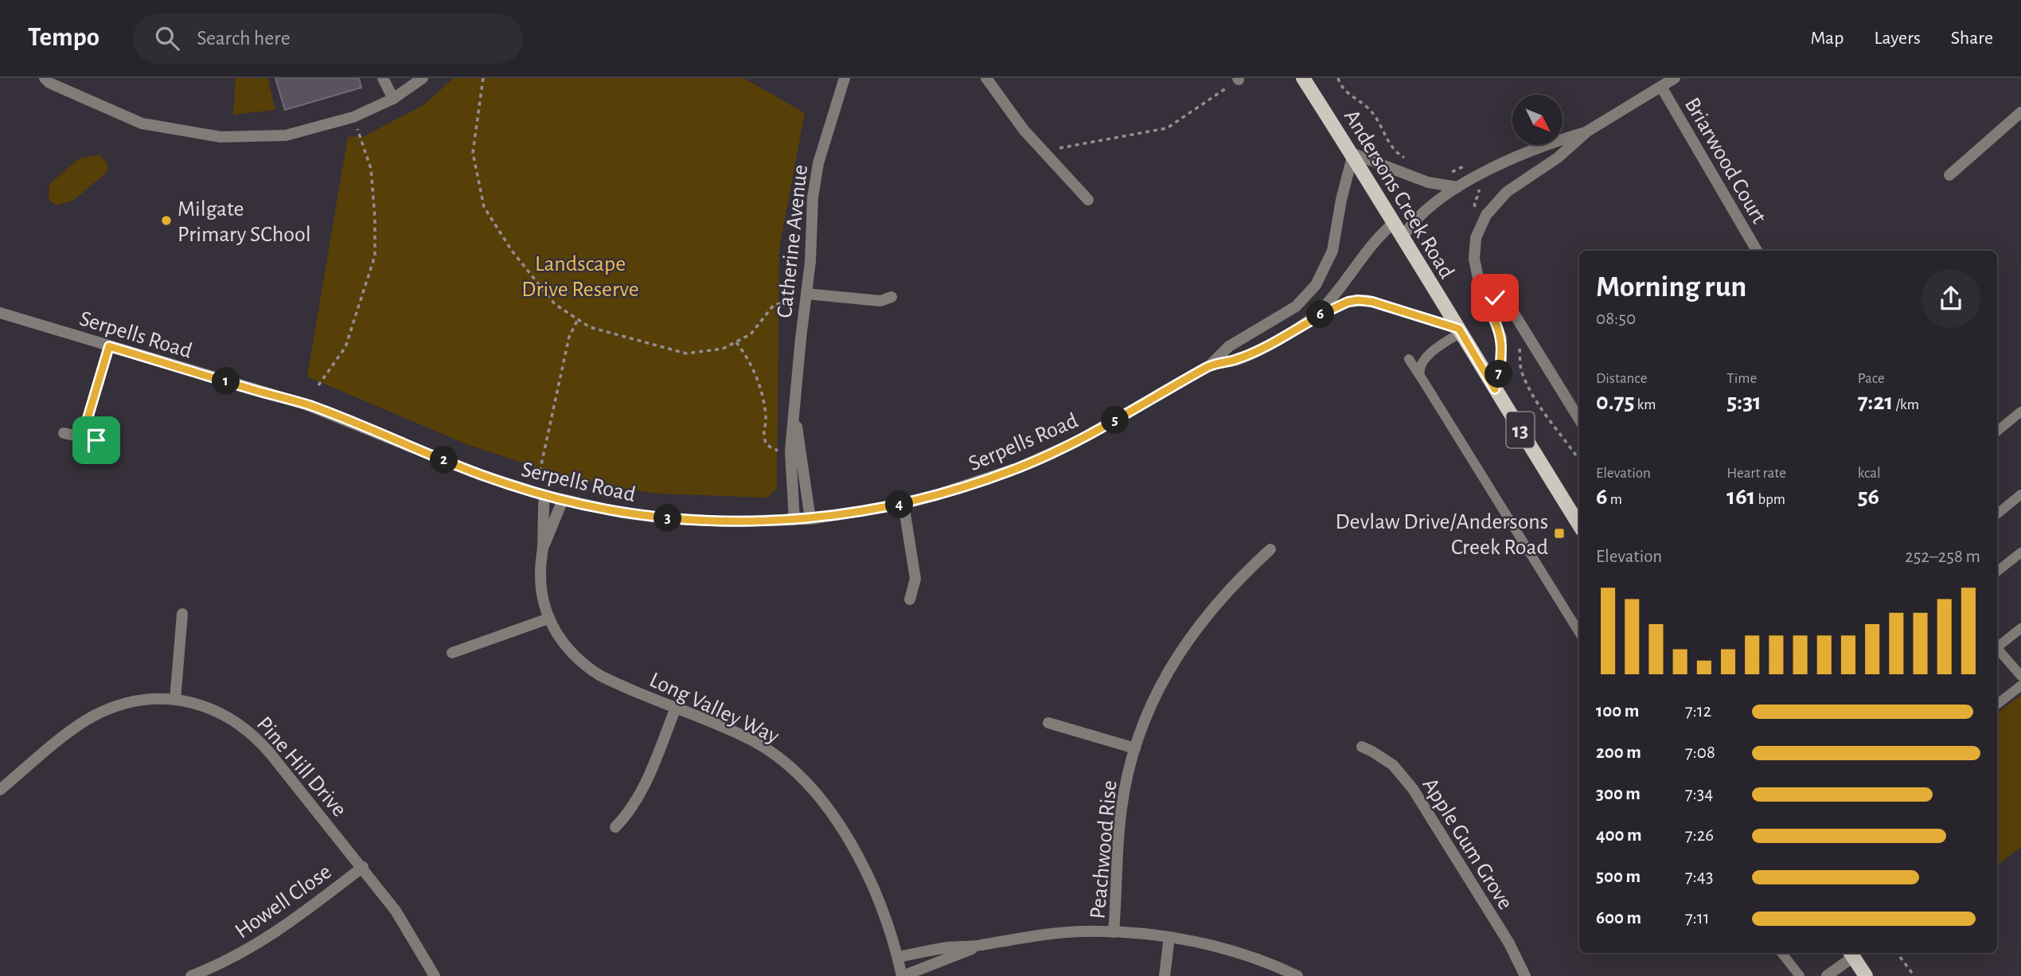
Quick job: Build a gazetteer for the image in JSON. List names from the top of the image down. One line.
{"streets":{"main road":["Andersons Creek Road","13"],"street":["Briarwood Court","Catherine Avenue","Serpells Road","Long Valley Way","Pine Hill Drive","Apple Gum Grove","Peachwood Rise","Howell Close"]},"crossings":[["Andersons Creek Road","Serpells Road"],["Catherine Avenue","Serpells Road"],["Serpells Road","Long Valley Way"],["Pine Hill Drive","Howell Close"]],"parks":["Landscape Drive Reserve"],"places":{"other":["Milgate Primary SChool"],"transit":["Devlaw Drive/Andersons Creek Road"]},"north":"bottom right","page":{"header":"Tempo","search":"Search here","nav":["Map","Layers","Share"],"heading":["Morning run","08:50"],"pins":["6","7","1","5","2","4","3"],"stats":[["Distance","0.75 km"],["Time","5:31"],["Pace","7:21 /km"],["Elevation","6 m"],["Heart rate","161 bpm"],["kcal","56"]],"chart":["Elevation","252–258 m"],"list":[{"name":"100 m","note":"7:12"},{"name":"200 m","note":"7:08"},{"name":"300 m","note":"7:34"},{"name":"400 m","note":"7:26"},{"name":"500 m","note":"7:43"},{"name":"600 m","note":"7:11"}]}}
